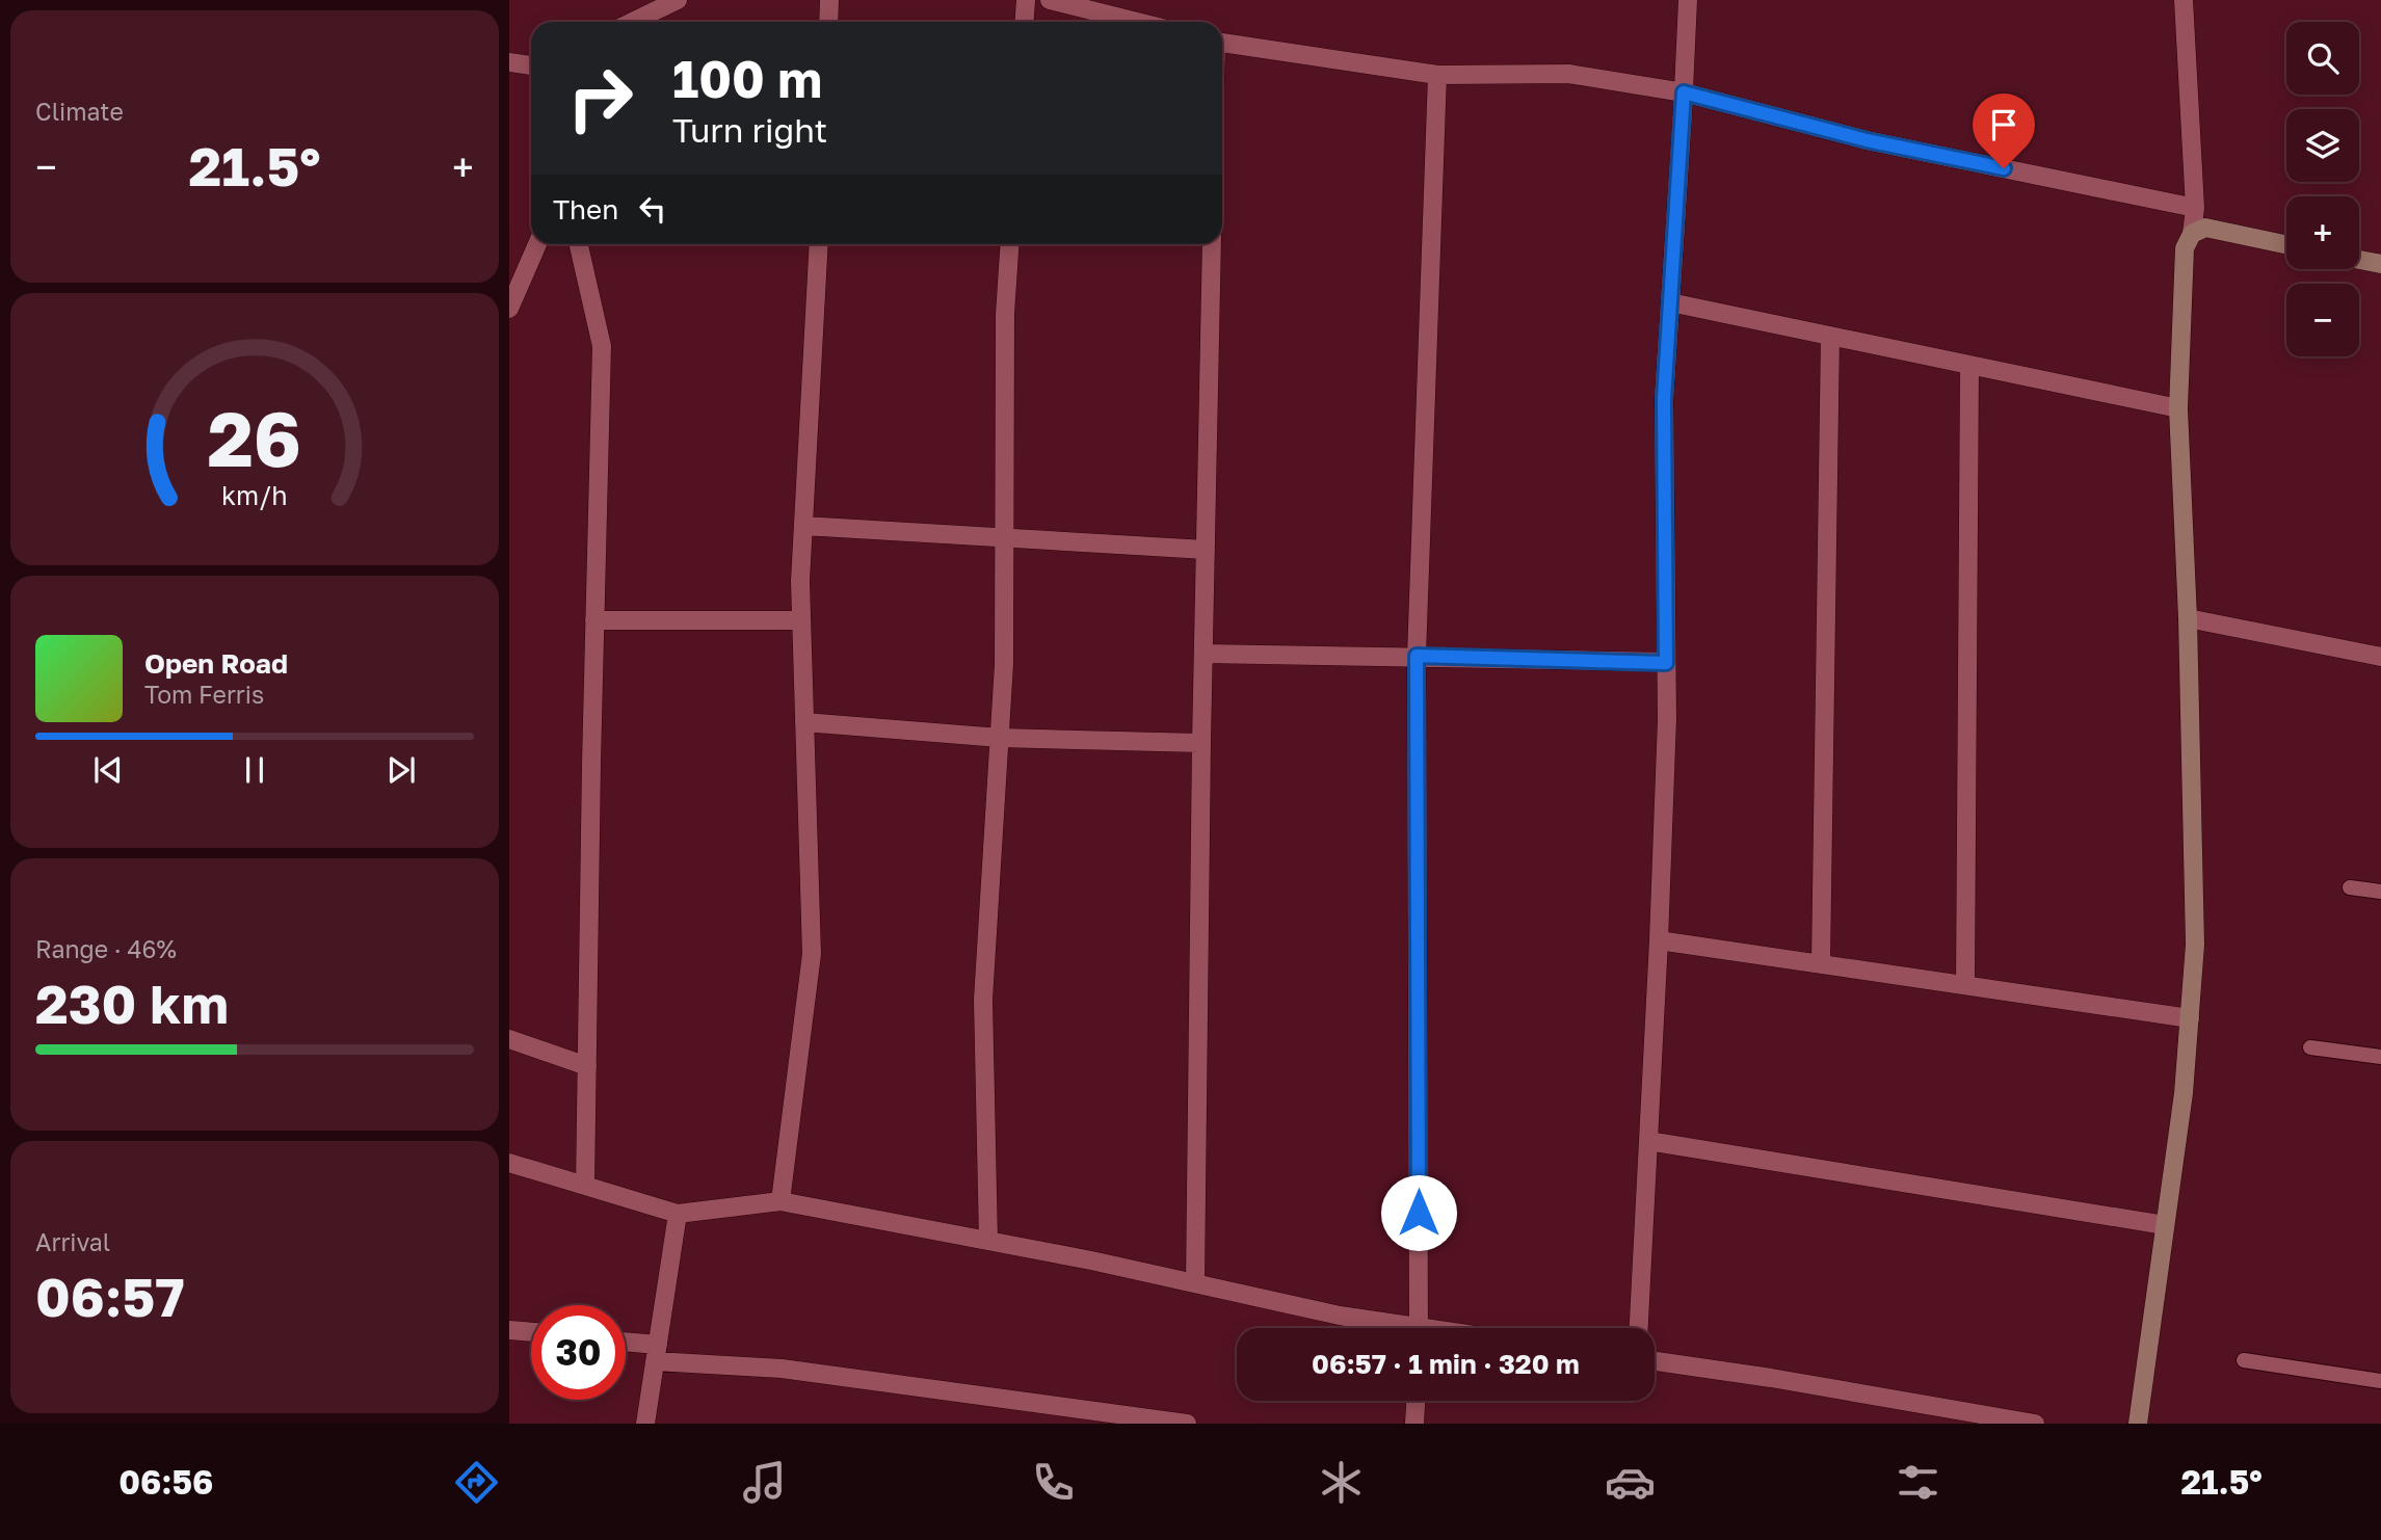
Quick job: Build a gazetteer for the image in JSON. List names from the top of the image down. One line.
{"page":{"tile":["Climate",["Range · 46%","230 km"],["Arrival","06:57"]],"map_buttons":["+","−"],"turn":["100 m","Turn right"],"heat":["−","21.5°","+"],"then":"Then","song":["Open Road","Tom Ferris"],"limit":"30","trip":"06:57 · 1 min · 320 m","tabs":["06:56","21.5°"],"gauge":["26","km/h"]}}
